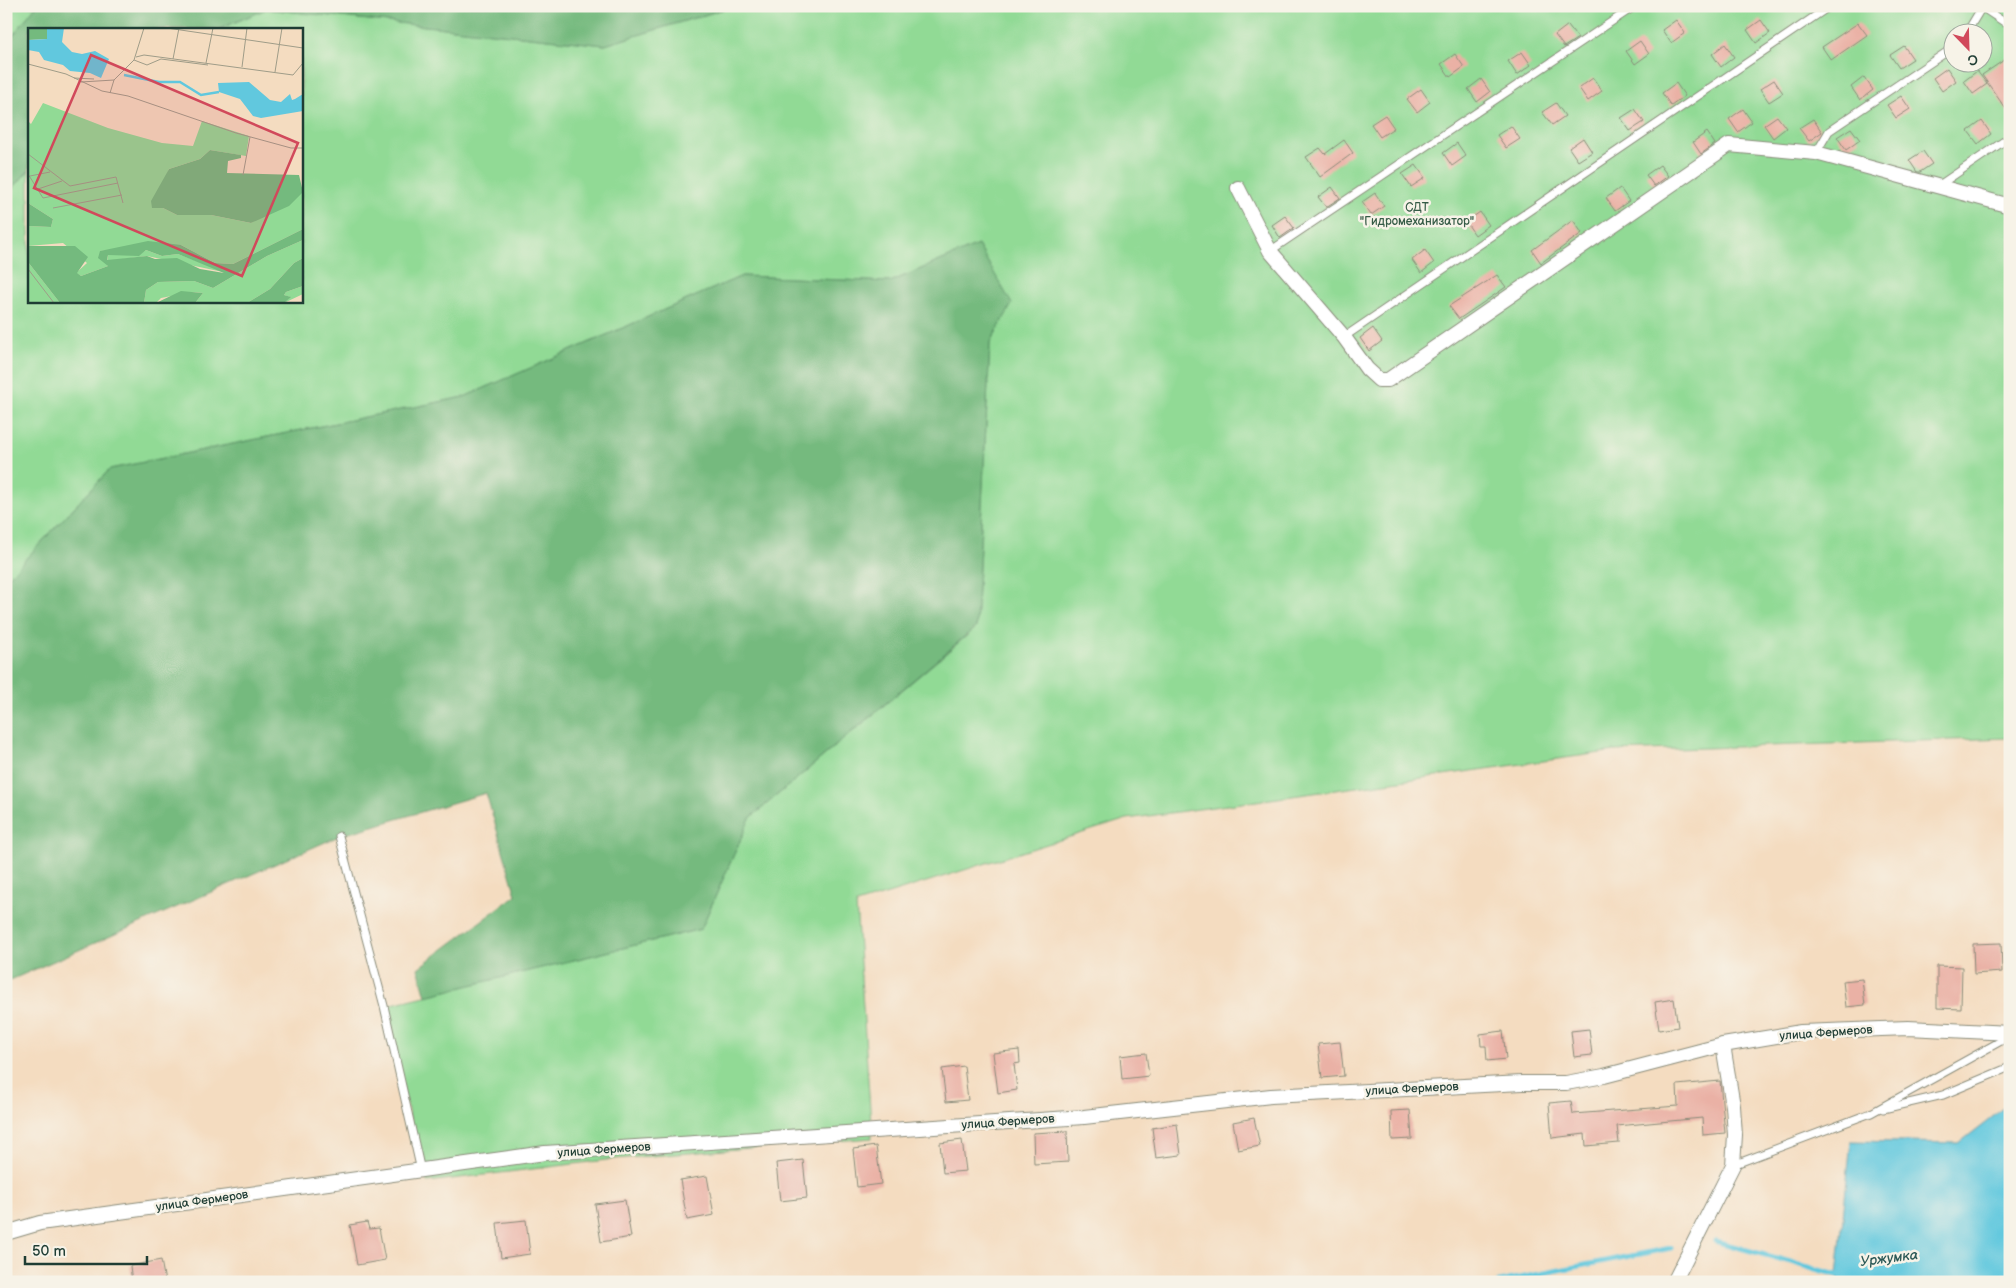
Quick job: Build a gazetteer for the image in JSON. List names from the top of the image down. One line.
{"streets":{"street":["улица Фермеров"]},"water":["Уржумка"],"parks":["СДТ \"Гидромеханизатор\""],"scale_bar":"50 m","north":"bottom right"}
